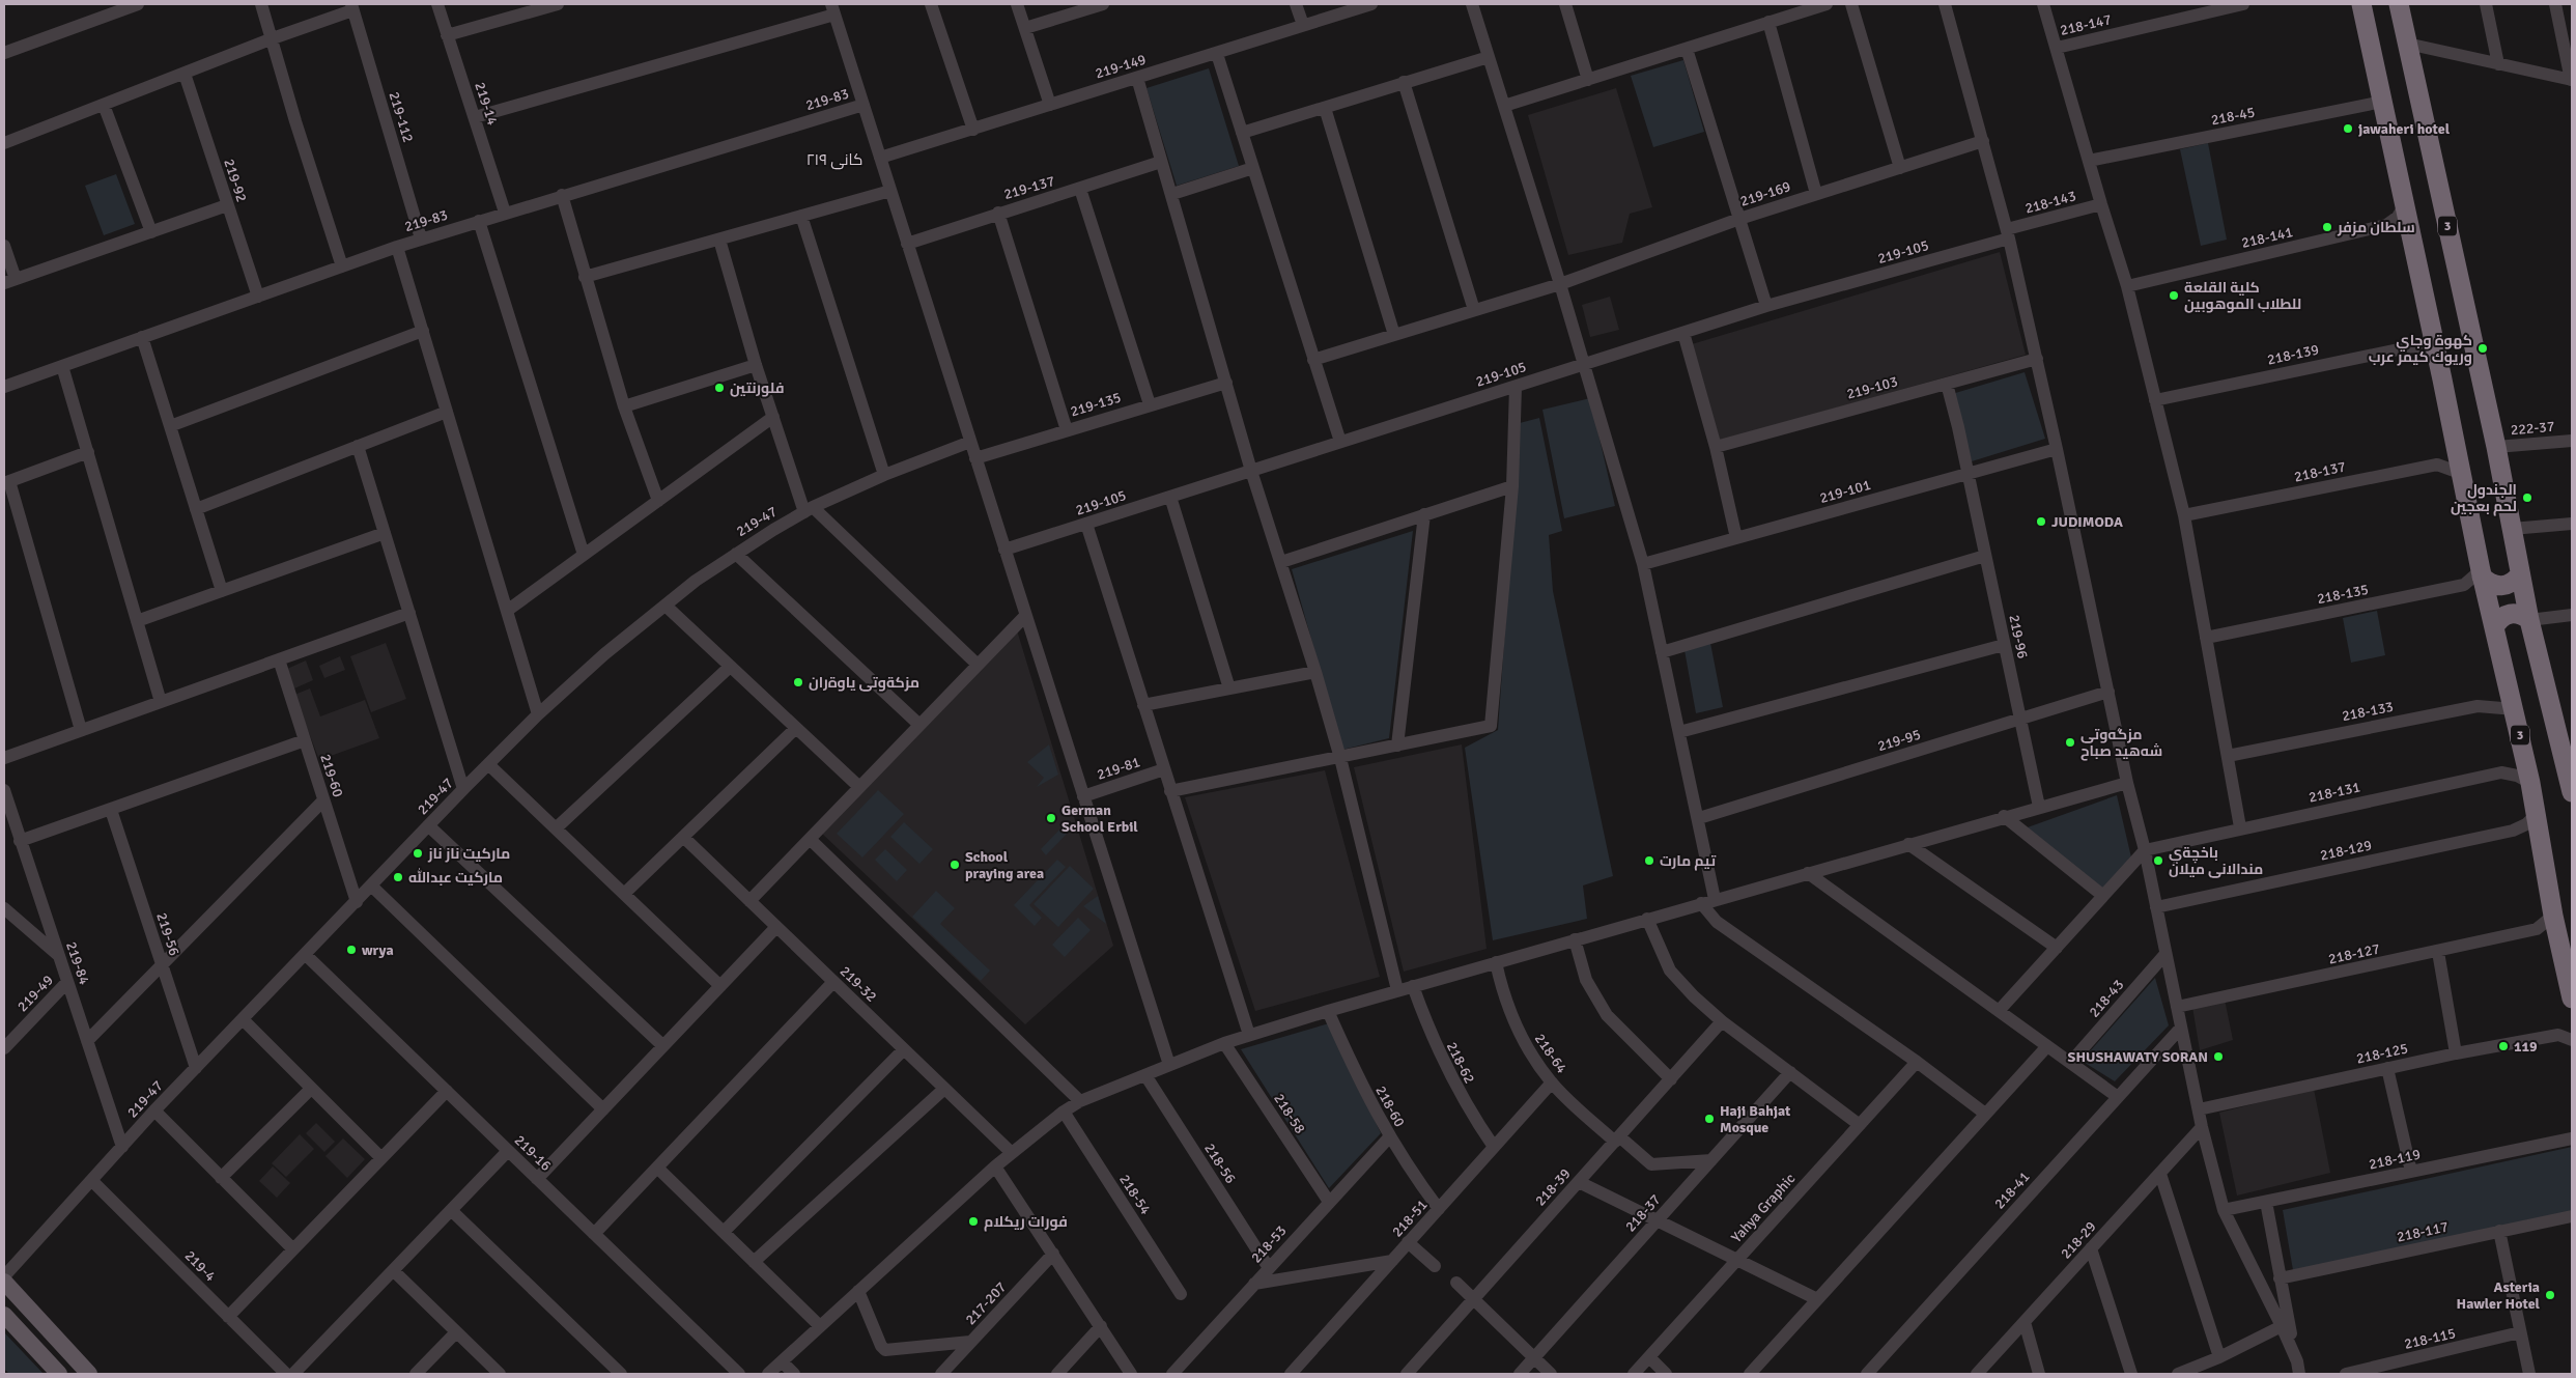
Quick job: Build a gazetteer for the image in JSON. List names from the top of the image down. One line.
{"streets":{"highway":["3"],"street":["218-147","219-149","219-83","219-14","218-45","219-112","219-92","219-137","219-169","218-143","218-141","219-105","218-139","219-103","219-135","222-37","218-137","219-101","219-47","218-135","219-96","218-133","219-95","219-81","219-60","218-131","218-129","219-56","218-127","219-84","219-32","219-49","218-43","218-64","218-125","218-62","218-60","218-58","219-16","218-119","218-56","218-39","218-41","218-54","Yahya Graphic","218-37","218-51","218-117","218-29","218-53","219-4","217-207","218-115"]},"crossings":[["219-83","219-14"],["219-83","219-112"],["219-83","219-92"],["218-45","3"],["218-143","219-105"],["3","218-141"],["3","218-139"],["3","222-37"],["3","218-137"],["3","218-135"],["3","218-133"],["3","218-131"],["3","218-129"],["3","218-127"],["219-103","219-96"],["219-101","219-96"],["219-47","219-60"],["219-47","219-56"],["219-47","219-84"],["219-47","219-16"],["219-47","219-4"],["219-96","219-95"],["219-84","219-49"],["218-64","218-39"],["218-64","218-37"],["218-64","218-51"],["218-62","218-51"],["218-60","218-51"],["218-60","218-53"],["218-58","218-53"],["218-56","218-53"]],"districts":["کانی ٢١٩"],"places":["jawaheri hotel","سلطان مزفر","کلیة القلعة للطلاب الموهوبین","كهوة وجاي وريوك كيمر عرب","فلورنتين","الجندول لحم بعجين","JUDIMODA","مزكةوتى ياوةران","مزگه‌وتی شه‌هید صباح","German School Erbil","ماركيت ناز ناز","تيم مارت","باخچةي مندالانى ميلان","School praying area","ماركيت عبدالله","wrya","119","SHUSHAWATY SORAN","Haji Bahjat Mosque","فورات ريکلام","Asteria Hawler Hotel"]}
